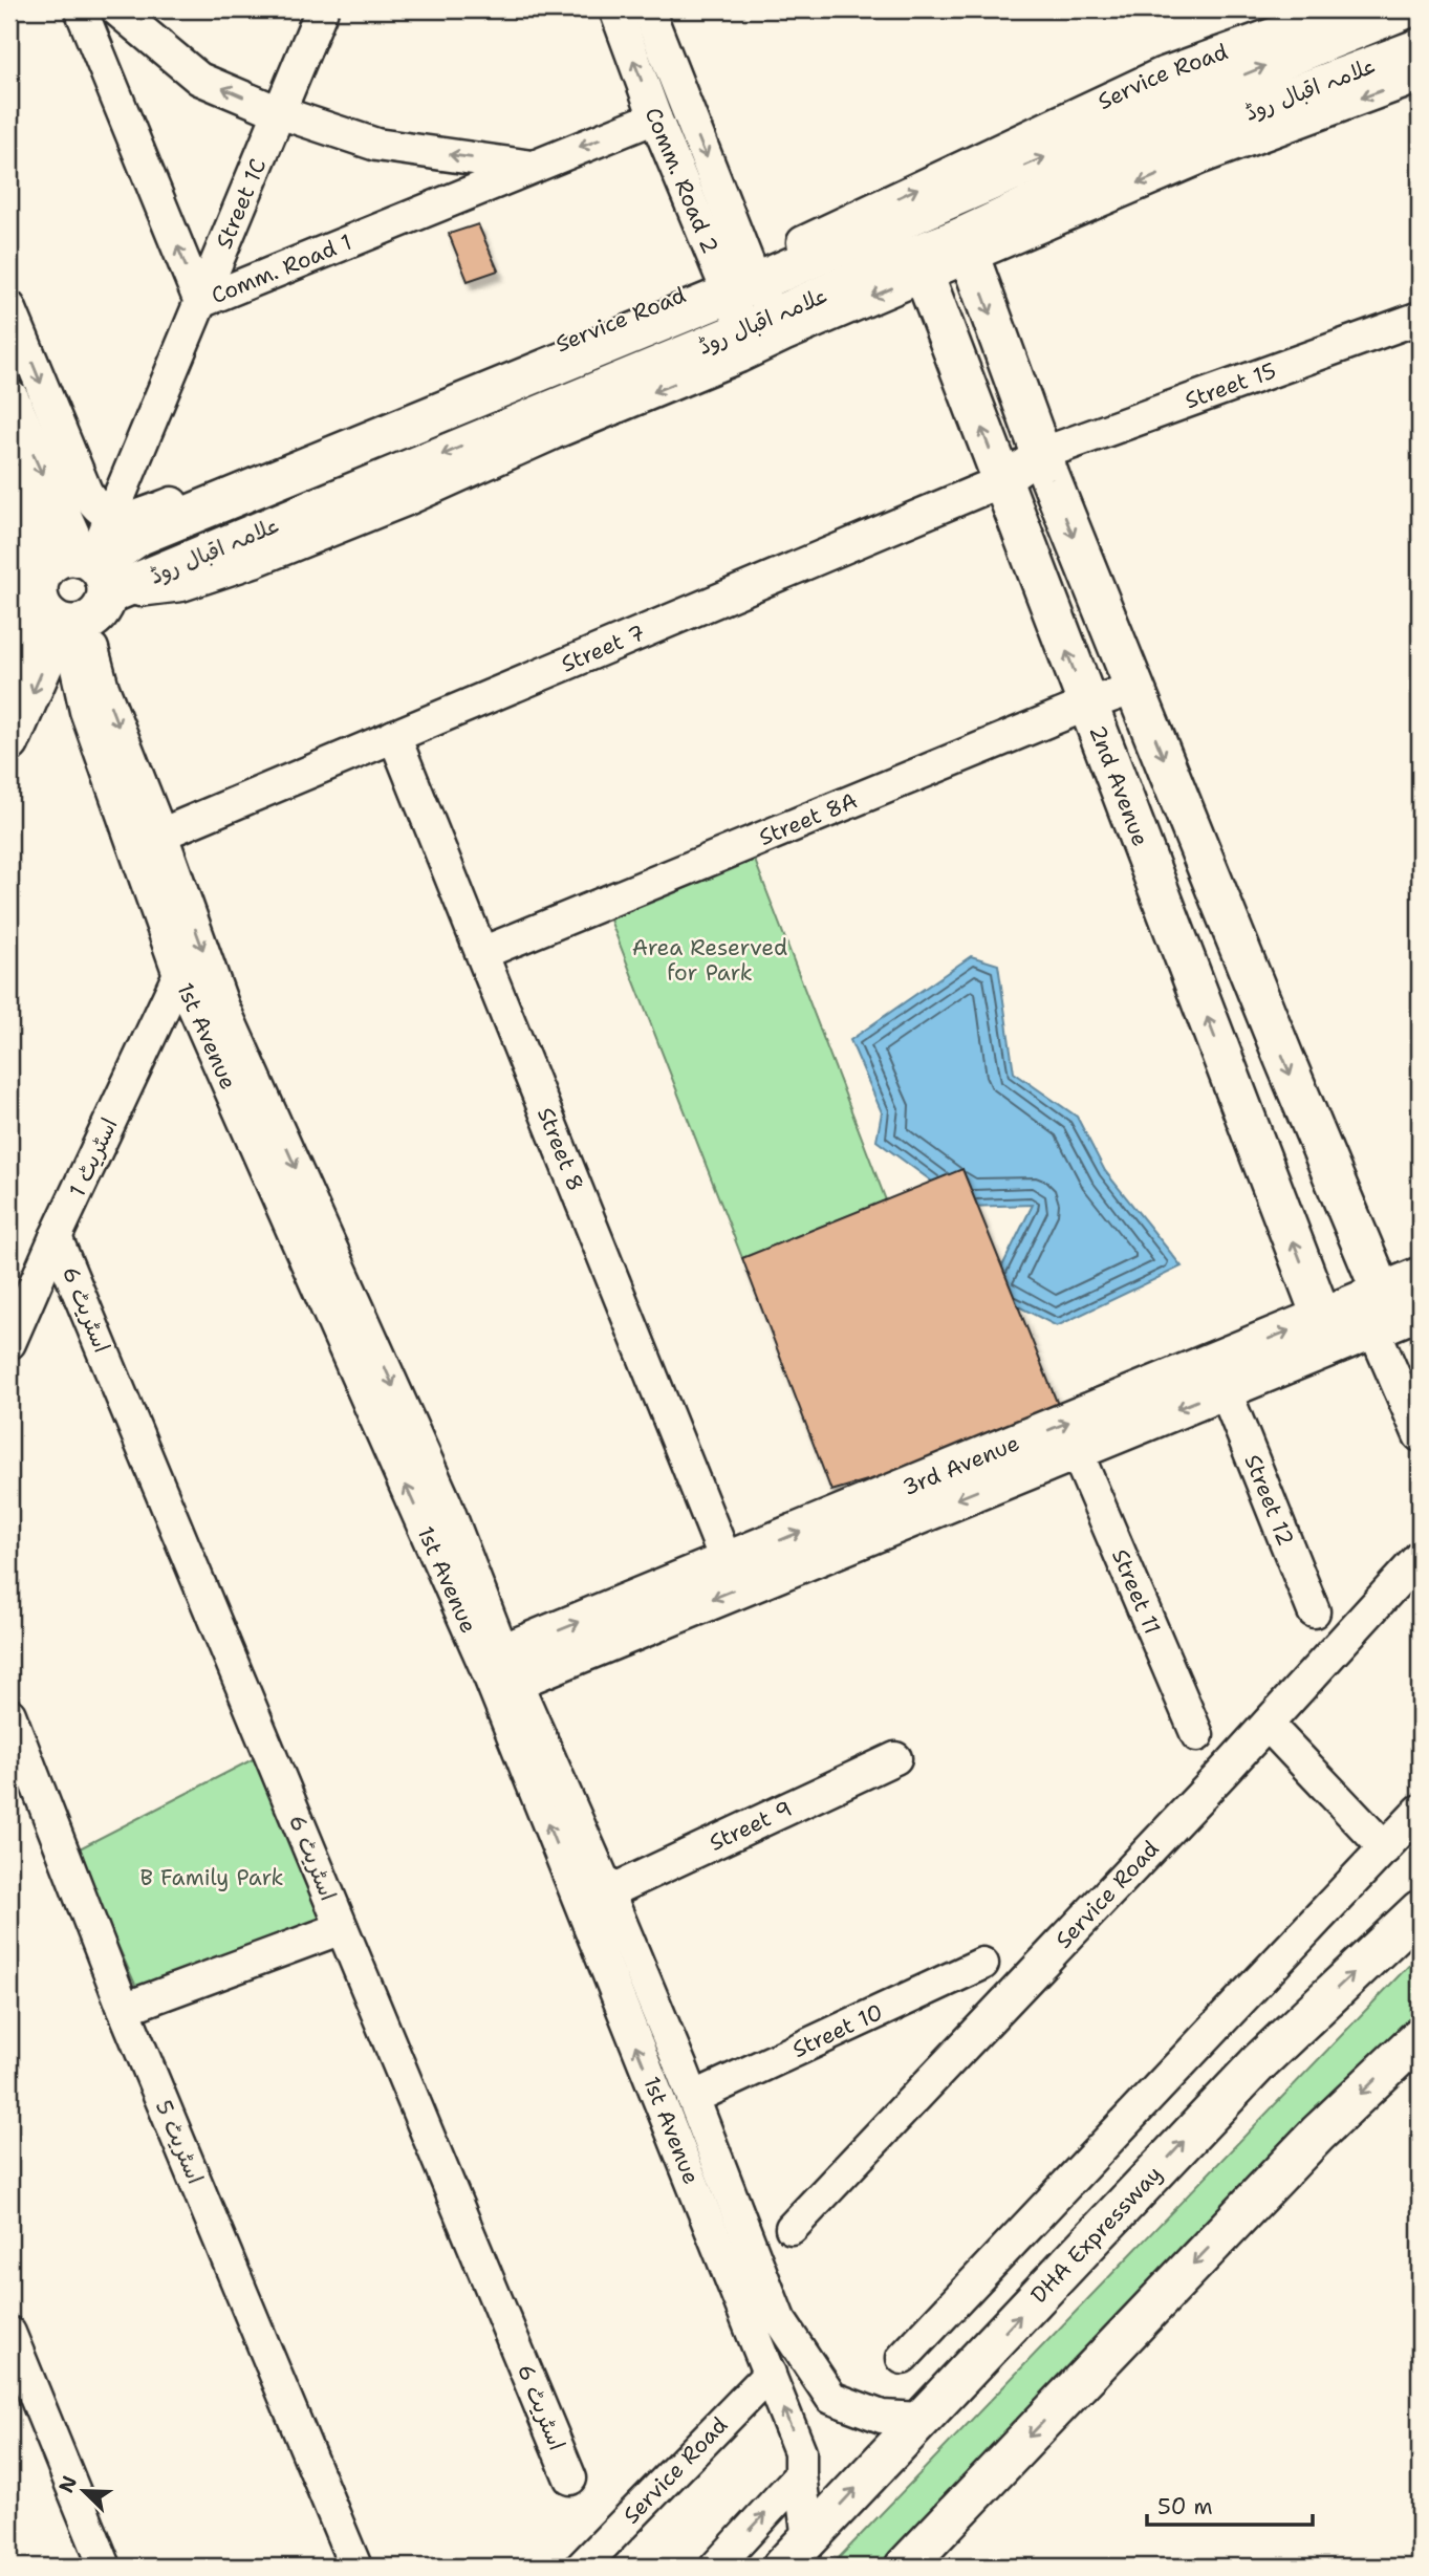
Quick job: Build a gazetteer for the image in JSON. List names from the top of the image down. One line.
{"streets":{"main road":["علامہ اقبال روڈ","2nd Avenue","3rd Avenue","DHA Expressway"],"street":["Service Road","Comm. Road 2","Street 1C","Comm. Road 1","Street 15","Street 7","Street 8A","1st Avenue","Street 8","اسٹریٹ 1","اسٹریٹ 6","Street 12","Street 11","Street 9","Street 10","اسٹریٹ 5"]},"crossings":[["Service Road","Comm. Road 2"],["Service Road","Street 1C"],["Service Road","1st Avenue"],["علامہ اقبال روڈ","Comm. Road 2"],["علامہ اقبال روڈ","Street 1C"],["علامہ اقبال روڈ","2nd Avenue"],["علامہ اقبال روڈ","1st Avenue"],["Comm. Road 2","Comm. Road 1"],["Street 1C","Comm. Road 1"],["Street 1C","1st Avenue"],["Street 15","Street 7"],["Street 7","2nd Avenue"],["Street 7","Street 8"],["2nd Avenue","Street 8A"],["2nd Avenue","3rd Avenue"],["Street 8A","Street 8"],["1st Avenue","اسٹریٹ 1"],["1st Avenue","DHA Expressway"],["Street 8","3rd Avenue"],["اسٹریٹ 1","اسٹریٹ 6"],["3rd Avenue","Street 12"],["3rd Avenue","Street 11"]],"parks":["Area Reserved for Park","B Family Park"],"scale_bar":"50 m","north":"top left"}
